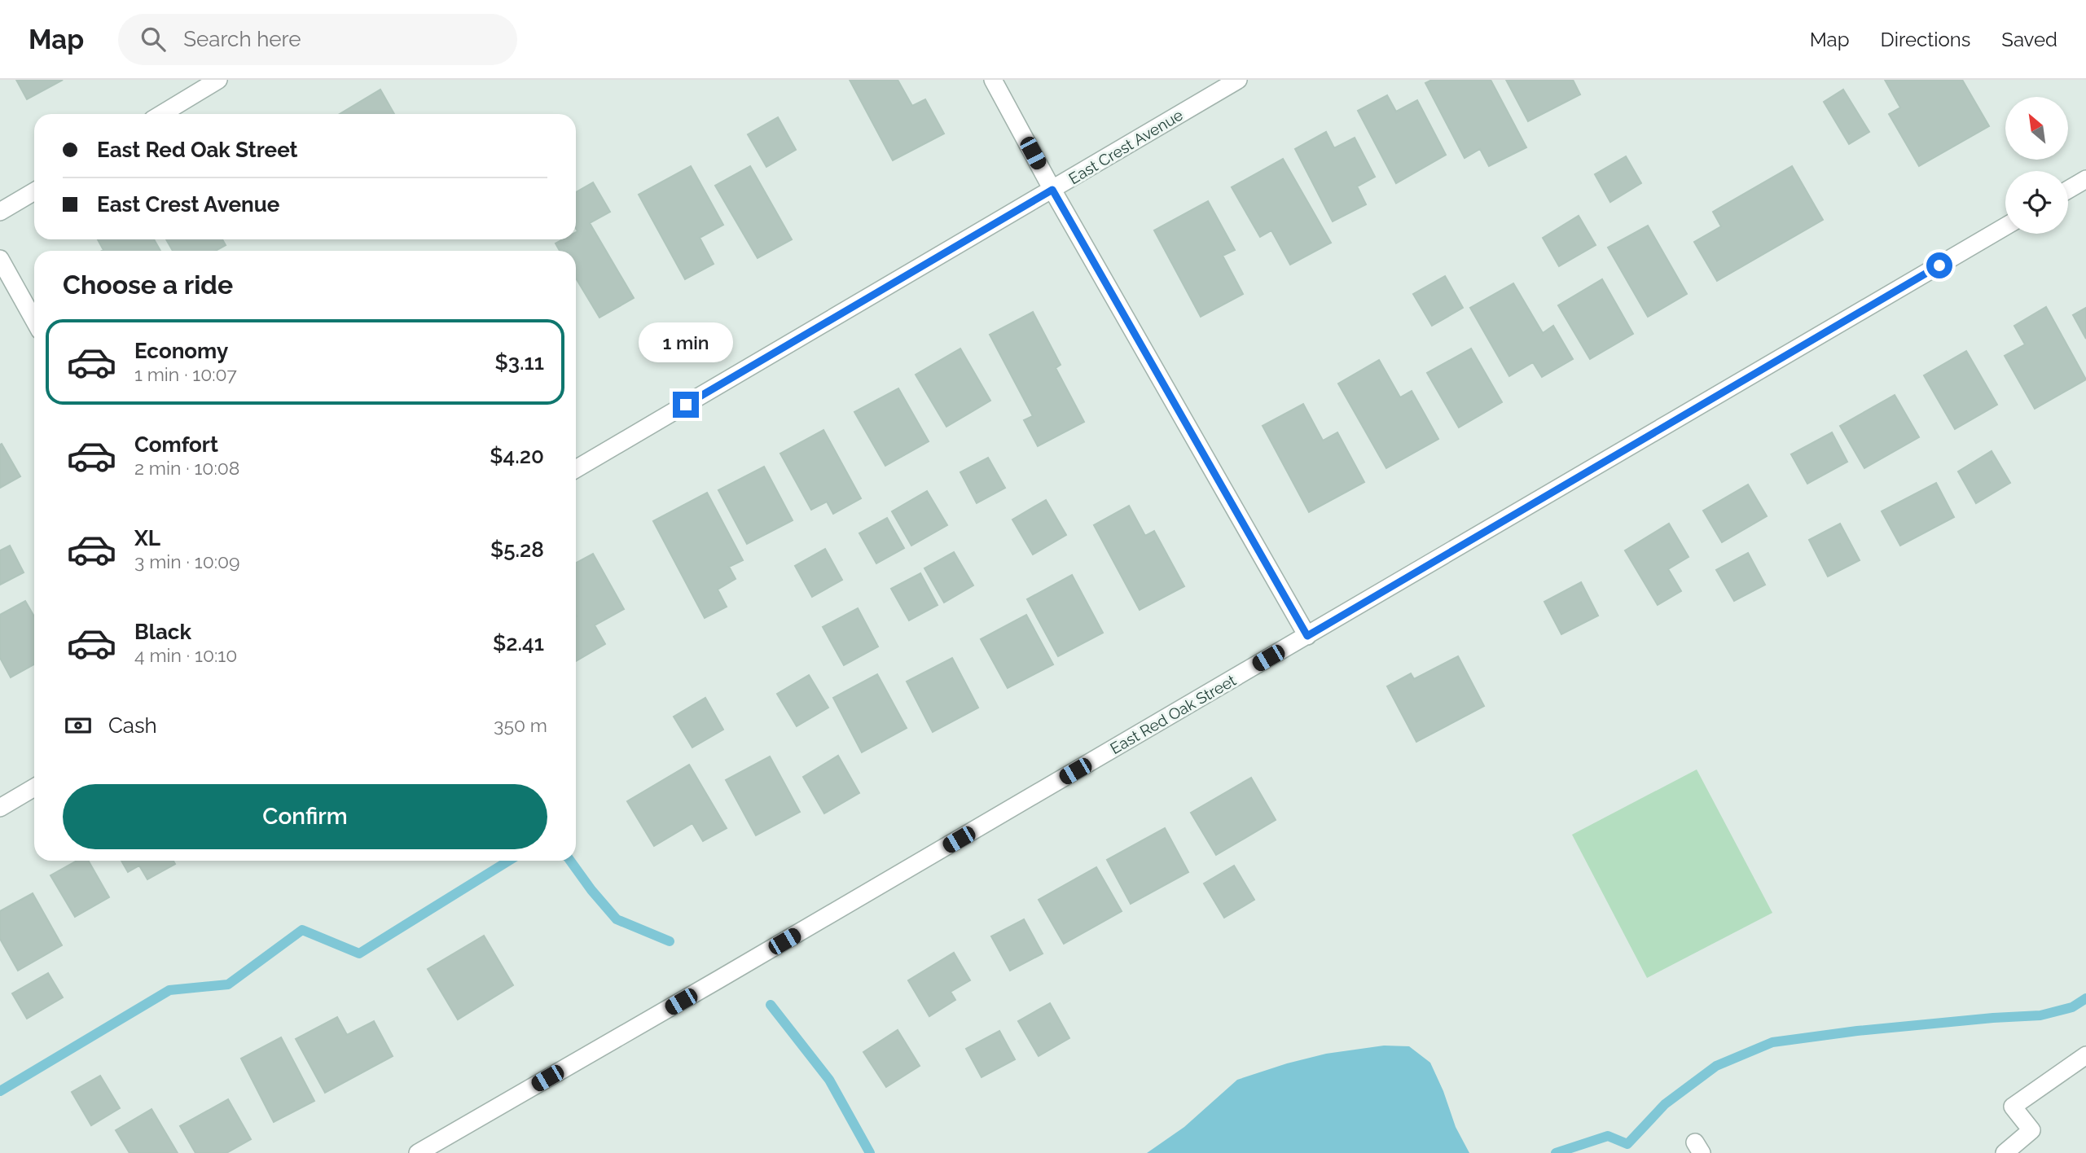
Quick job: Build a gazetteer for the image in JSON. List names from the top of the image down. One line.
{"streets":{"street":["East Crest Avenue","East Red Oak Street"]},"north":"top left","page":{"header":"Map","search":"Search here","nav":["Map","Directions","Saved"],"banner":["East Red Oak Street","East Crest Avenue"],"heading":"Choose a ride","list":[{"name":"Economy","note":"1 min · 10:07","value":"$3.11"},{"name":"Comfort","note":"2 min · 10:08","value":"$4.20"},{"name":"XL","note":"3 min · 10:09","value":"$5.28"},{"name":"Black","note":"4 min · 10:10","value":"$2.41"}],"bubble":"1 min","pay":["Cash","350 m"],"buttons":"Confirm"}}
